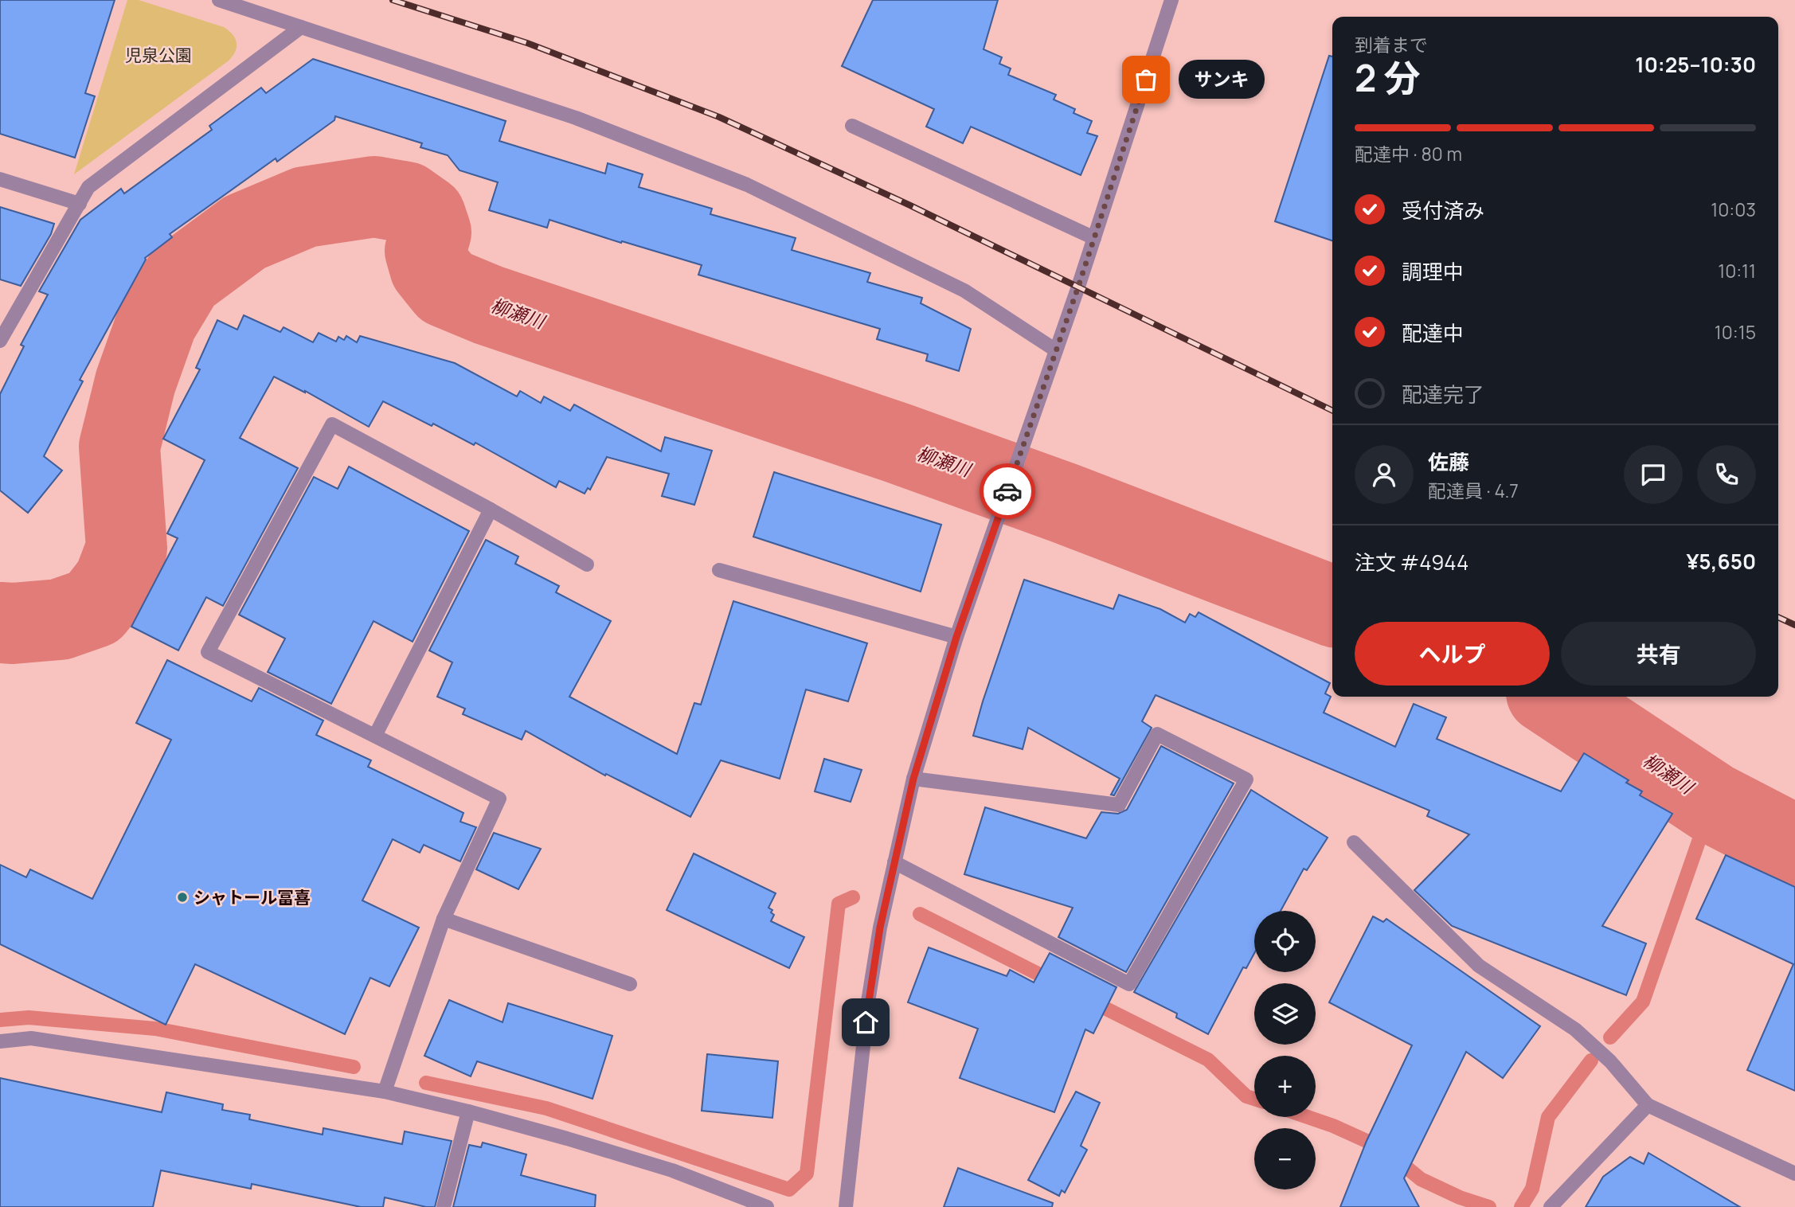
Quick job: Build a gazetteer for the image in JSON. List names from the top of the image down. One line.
{"water":["柳瀬川"],"parks":["児泉公園"],"places":["サンキ","シャトール冨喜"],"page":{"heading":["2 分","到着まで","10:25–10:30"],"panel":["佐藤","配達員 · 4.7","注文 #4944","¥5,650"],"bubble":"サンキ","bar":"配達中 · 80 m","list":[["受付済み","10:03"],["調理中","10:11"],["配達中","10:15"],"配達完了"],"buttons":["ヘルプ","共有"],"map_buttons":["+","−"]}}
